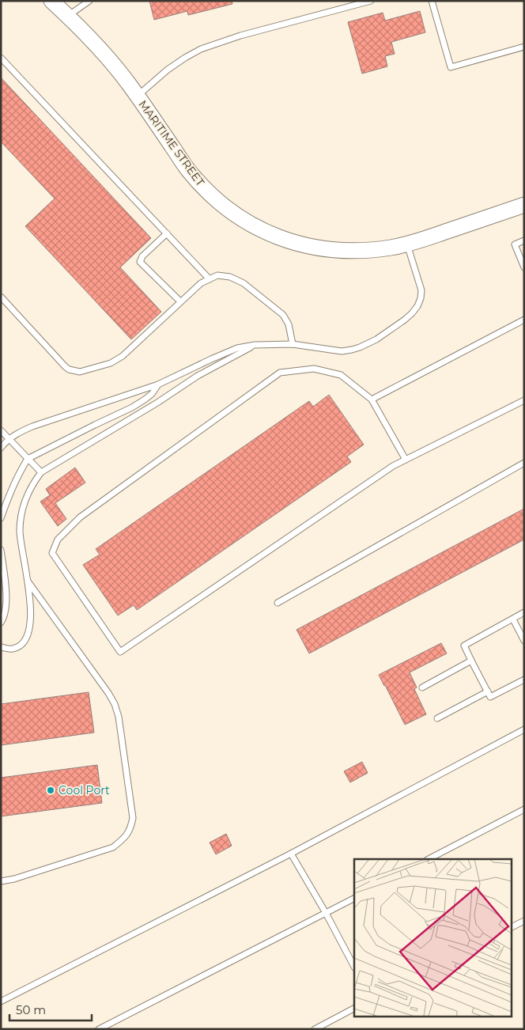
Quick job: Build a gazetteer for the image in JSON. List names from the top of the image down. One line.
{"streets":{"street":["MARITIME STREET"]},"places":["Cool Port"],"scale_bar":"50 m"}
